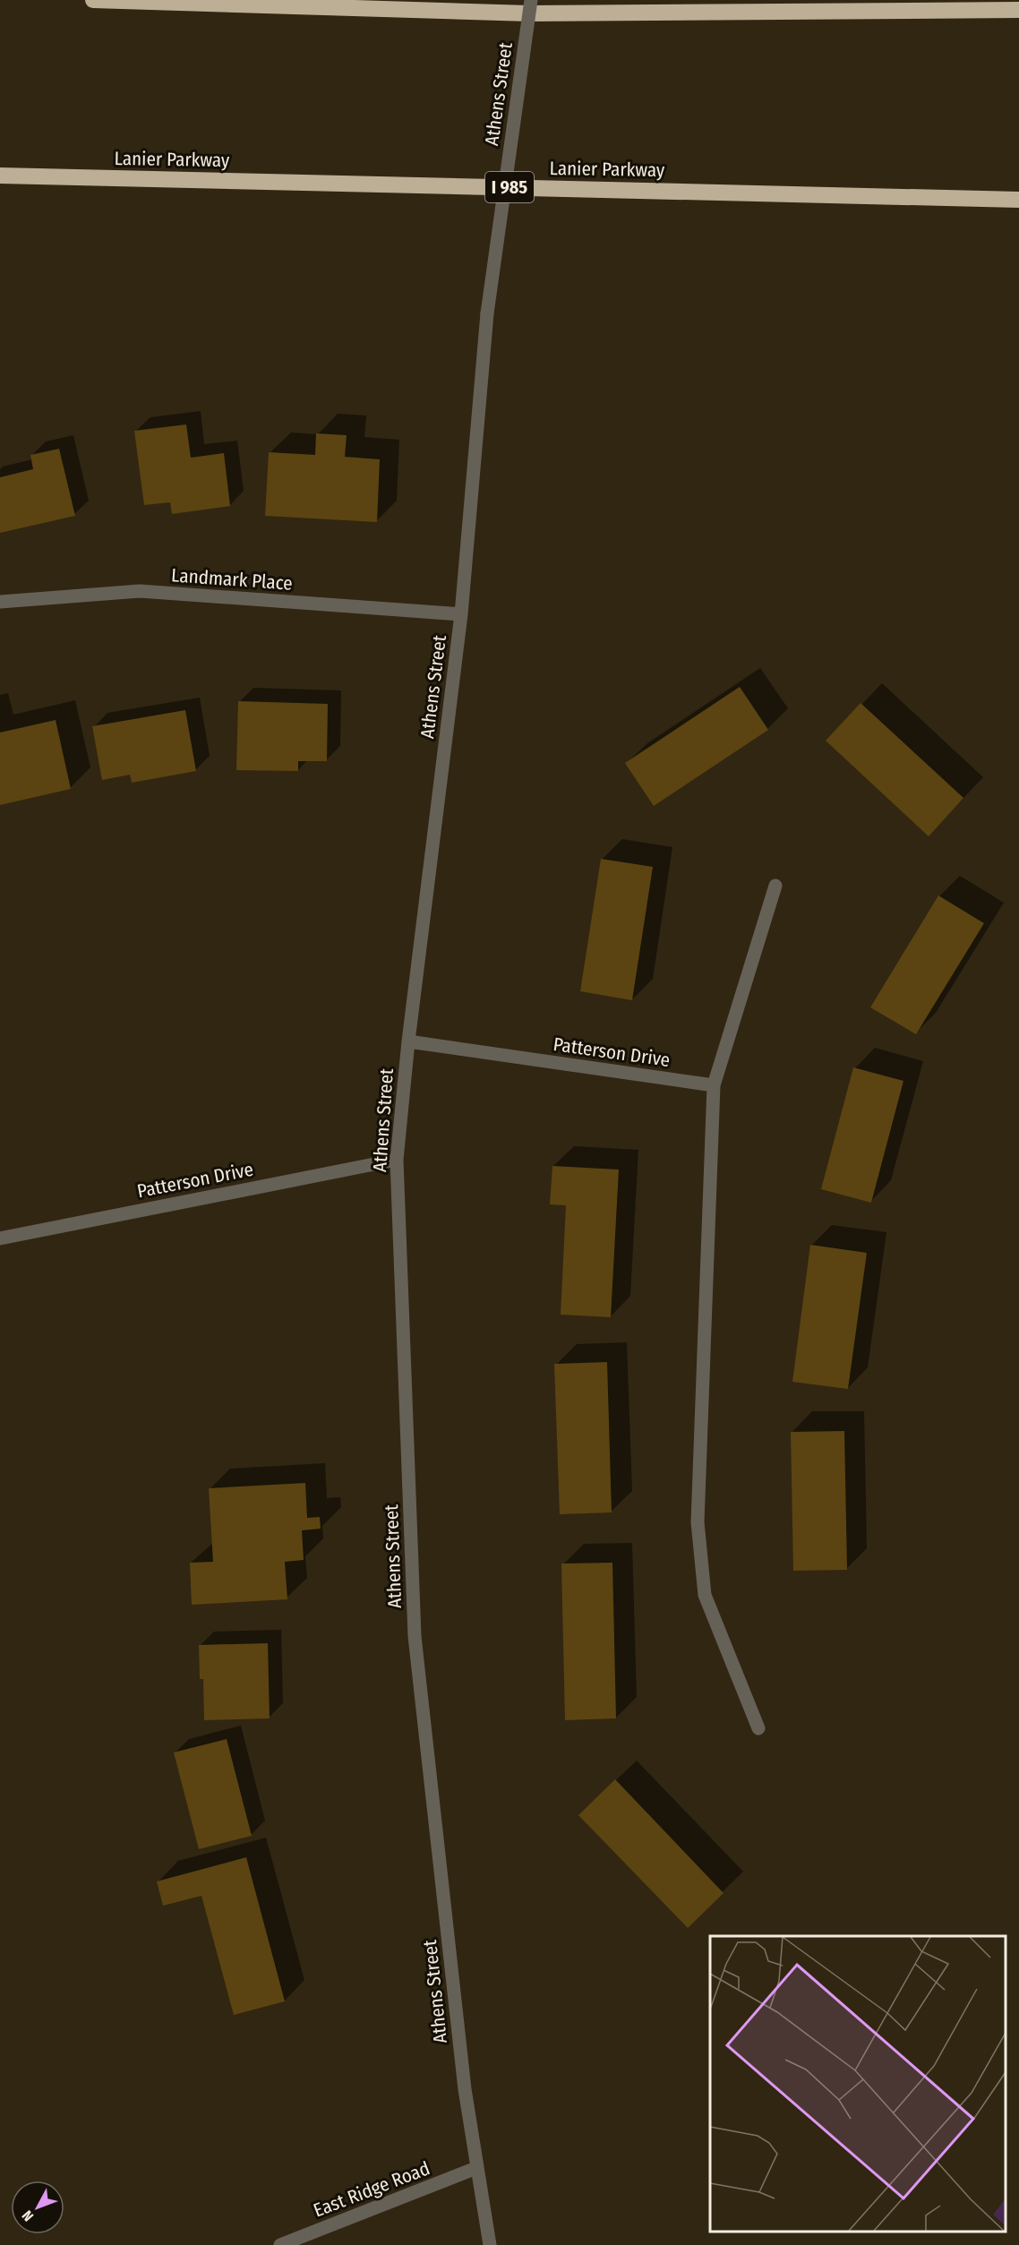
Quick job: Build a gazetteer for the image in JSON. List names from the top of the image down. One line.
{"streets":{"highway":["Lanier Parkway","I 985"],"street":["Athens Street","Landmark Place","Patterson Drive","East Ridge Road"]},"crossings":[["Athens Street","Landmark Place"],["Athens Street","Patterson Drive"],["Athens Street","East Ridge Road"]],"north":"bottom left"}
